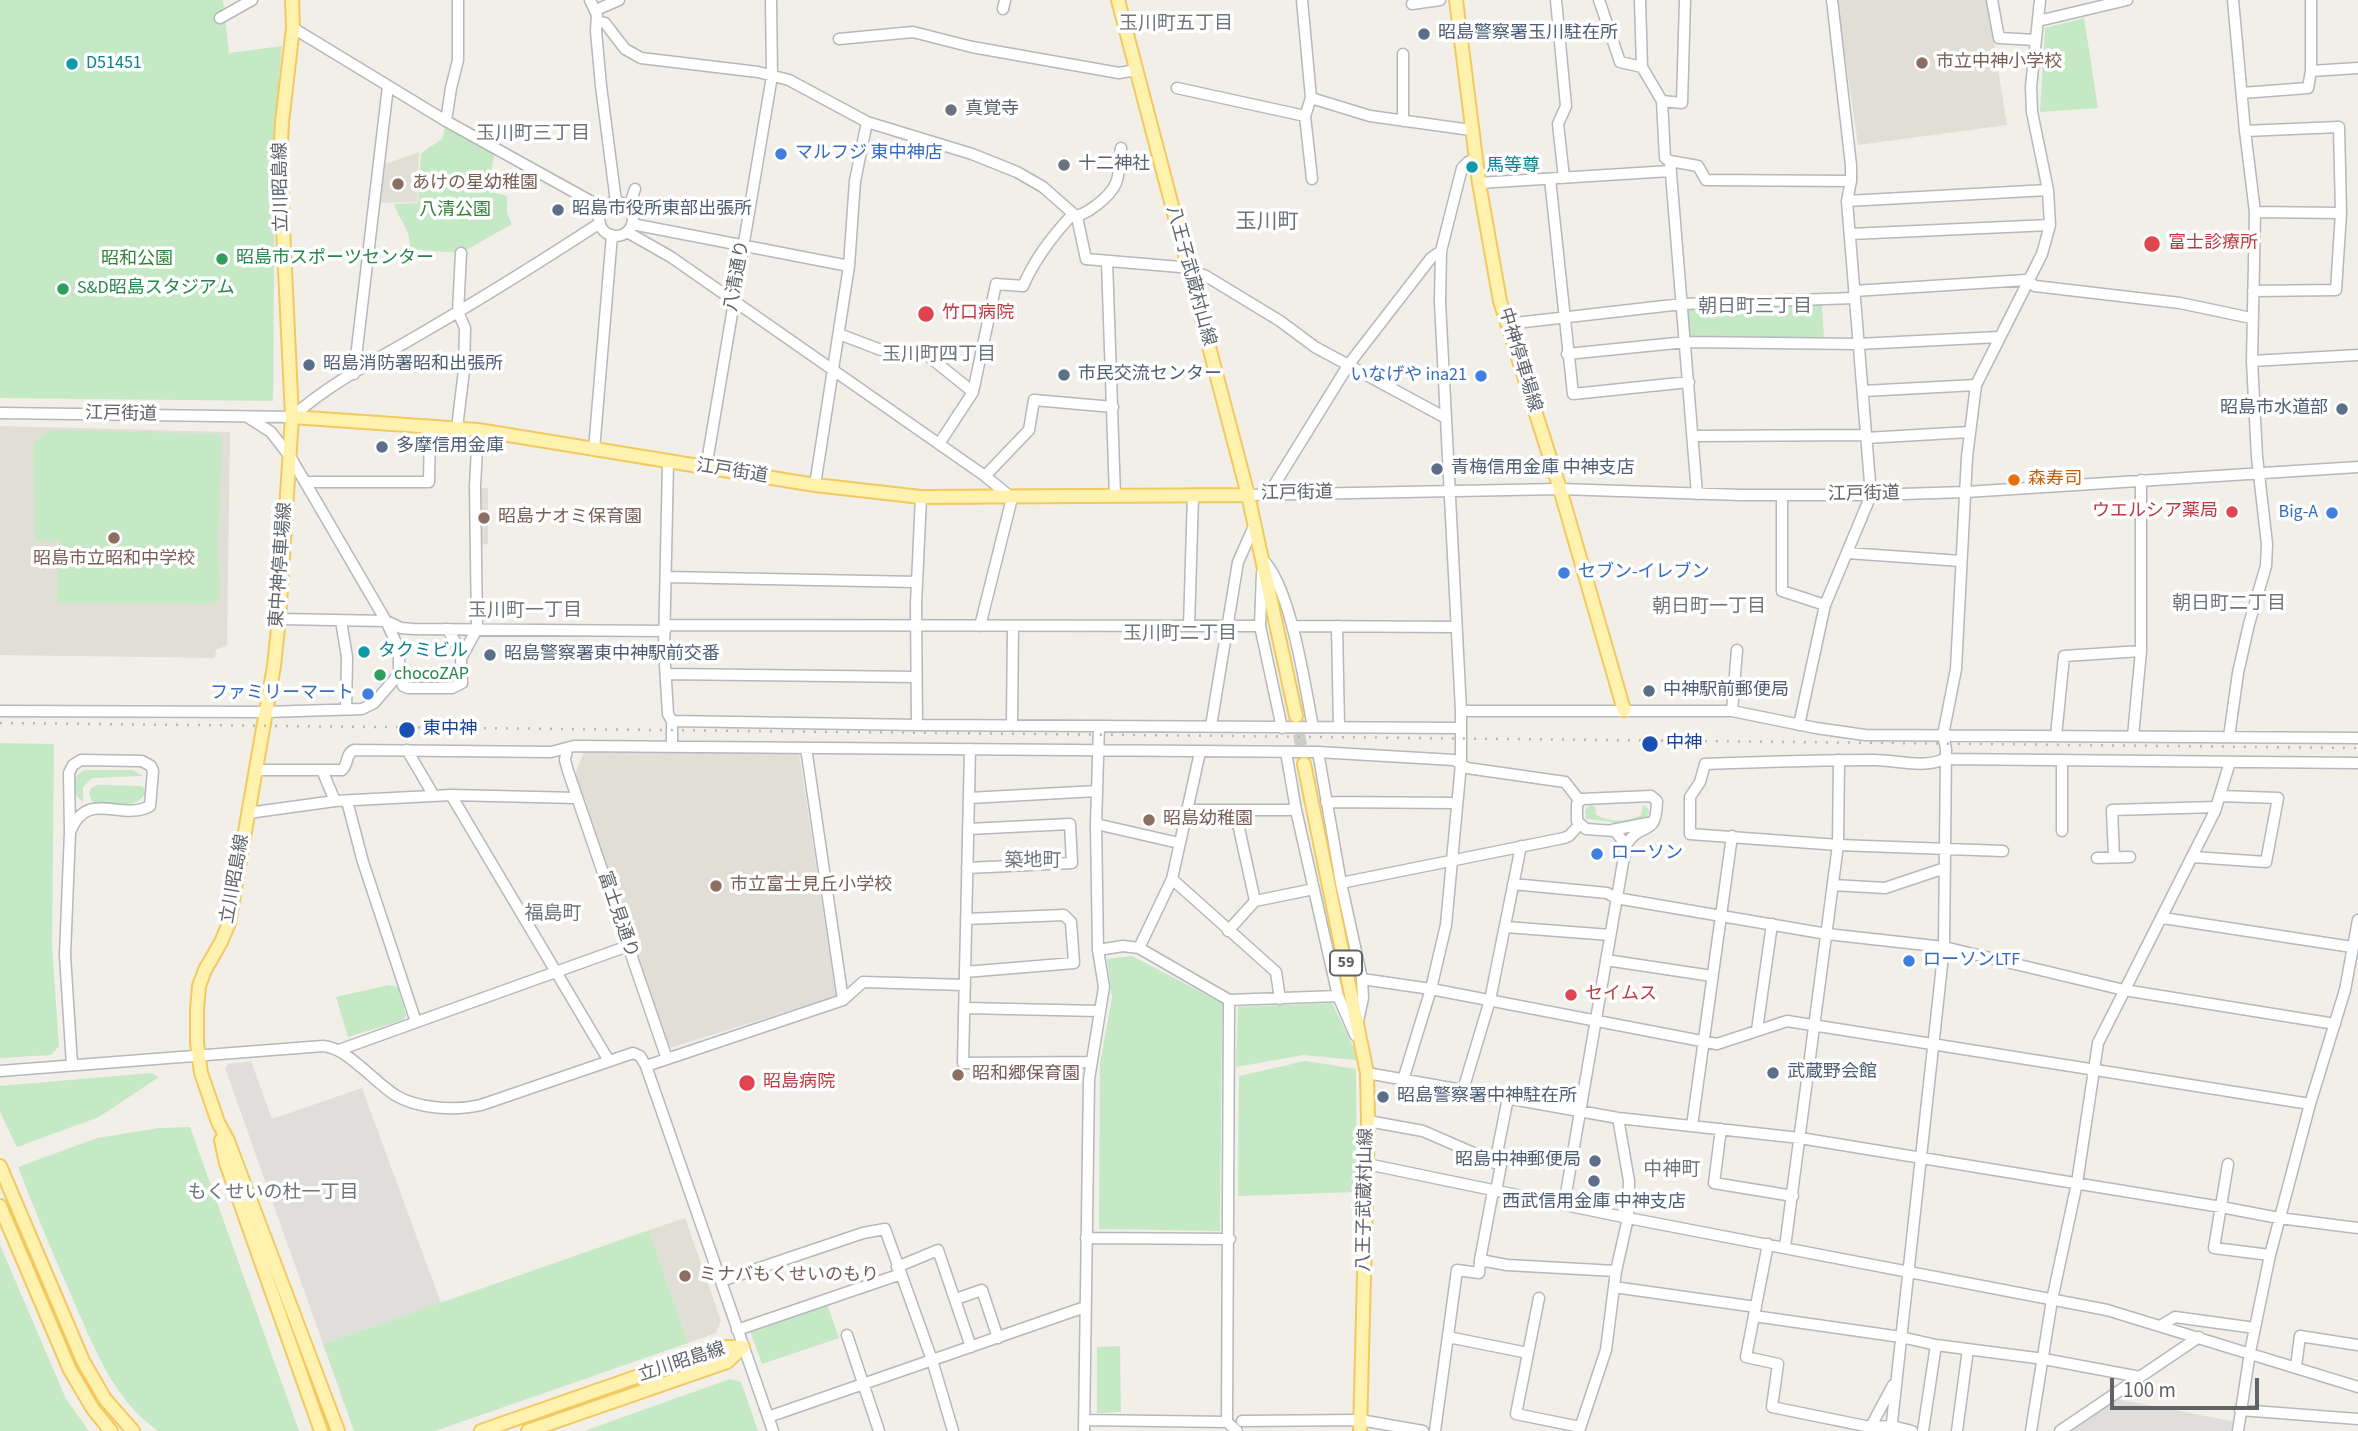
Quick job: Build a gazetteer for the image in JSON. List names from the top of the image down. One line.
{"streets":{"main road":["立川昭島線","八王子武蔵村山線","中神停車場線","江戸街道","東中神停車場線","59"],"street":["八清通り","富士見通り"]},"crossings":[["立川昭島線","江戸街道"],["立川昭島線","東中神停車場線"],["八清通り","江戸街道"],["八王子武蔵村山線","江戸街道"],["中神停車場線","江戸街道"],["江戸街道","東中神停車場線"]],"districts":["玉川町五丁目","玉川町三丁目","玉川町","朝日町三丁目","玉川町四丁目","朝日町二丁目","朝日町一丁目","玉川町一丁目","玉川町二丁目","築地町","福島町","中神町","もくせいの杜一丁目"],"parks":["八清公園","昭和公園"],"places":["昭島警察署玉川駐在所","市立中神小学校","D51451","真覚寺","マルフジ 東中神店","十二神社","馬等尊","あけの星幼稚園","昭島市役所東部出張所","富士診療所","昭島市スポーツセンター","S&D昭島スタジアム","竹口病院","昭島消防署昭和出張所","市民交流センター","いなげや ina21","昭島市水道部","多摩信用金庫","青梅信用金庫 中神支店","森寿司","ウエルシア薬局","Big-A","昭島ナオミ保育園","昭島市立昭和中学校","セブン-イレブン","タクミビル","昭島警察署東中神駅前交番","chocoZAP","中神駅前郵便局","ファミリーマート","東中神","中神","昭島幼稚園","ローソン","市立富士見丘小学校","ローソンLTF","セイムス","武蔵野会館","昭和郷保育園","昭島病院","昭島警察署中神駐在所","昭島中神郵便局","西武信用金庫 中神支店","ミナバもくせいのもり"],"scale_bar":"100 m"}
